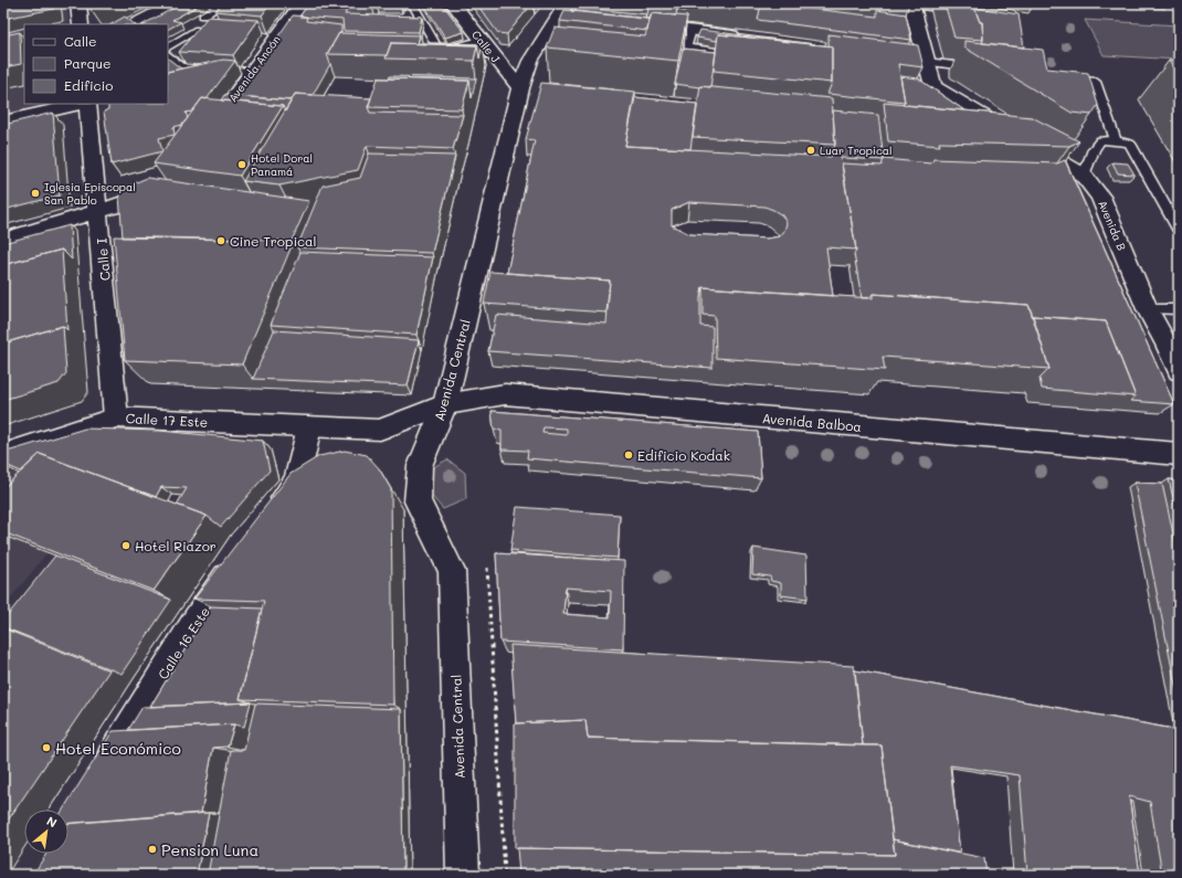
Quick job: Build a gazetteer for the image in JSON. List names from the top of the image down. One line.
{"streets":{"street":["Calle J","Avenida Ancón","Avenida B","Calle I","Avenida Central","Calle 17 Este","Avenida Balboa","Calle 16 Este"]},"crossings":[["Calle J","Avenida Central"],["Calle I","Calle 17 Este"],["Avenida Central","Avenida Balboa"]],"places":["Luar Tropical","Hotel Doral Panamá","Iglesia Episcopal San Pablo","Cine Tropical","Edificio Kodak","Hotel Riazor","Hotel Económico","Pension Luna"],"legend":["Calle","Parque","Edificio"],"north":"top right"}
